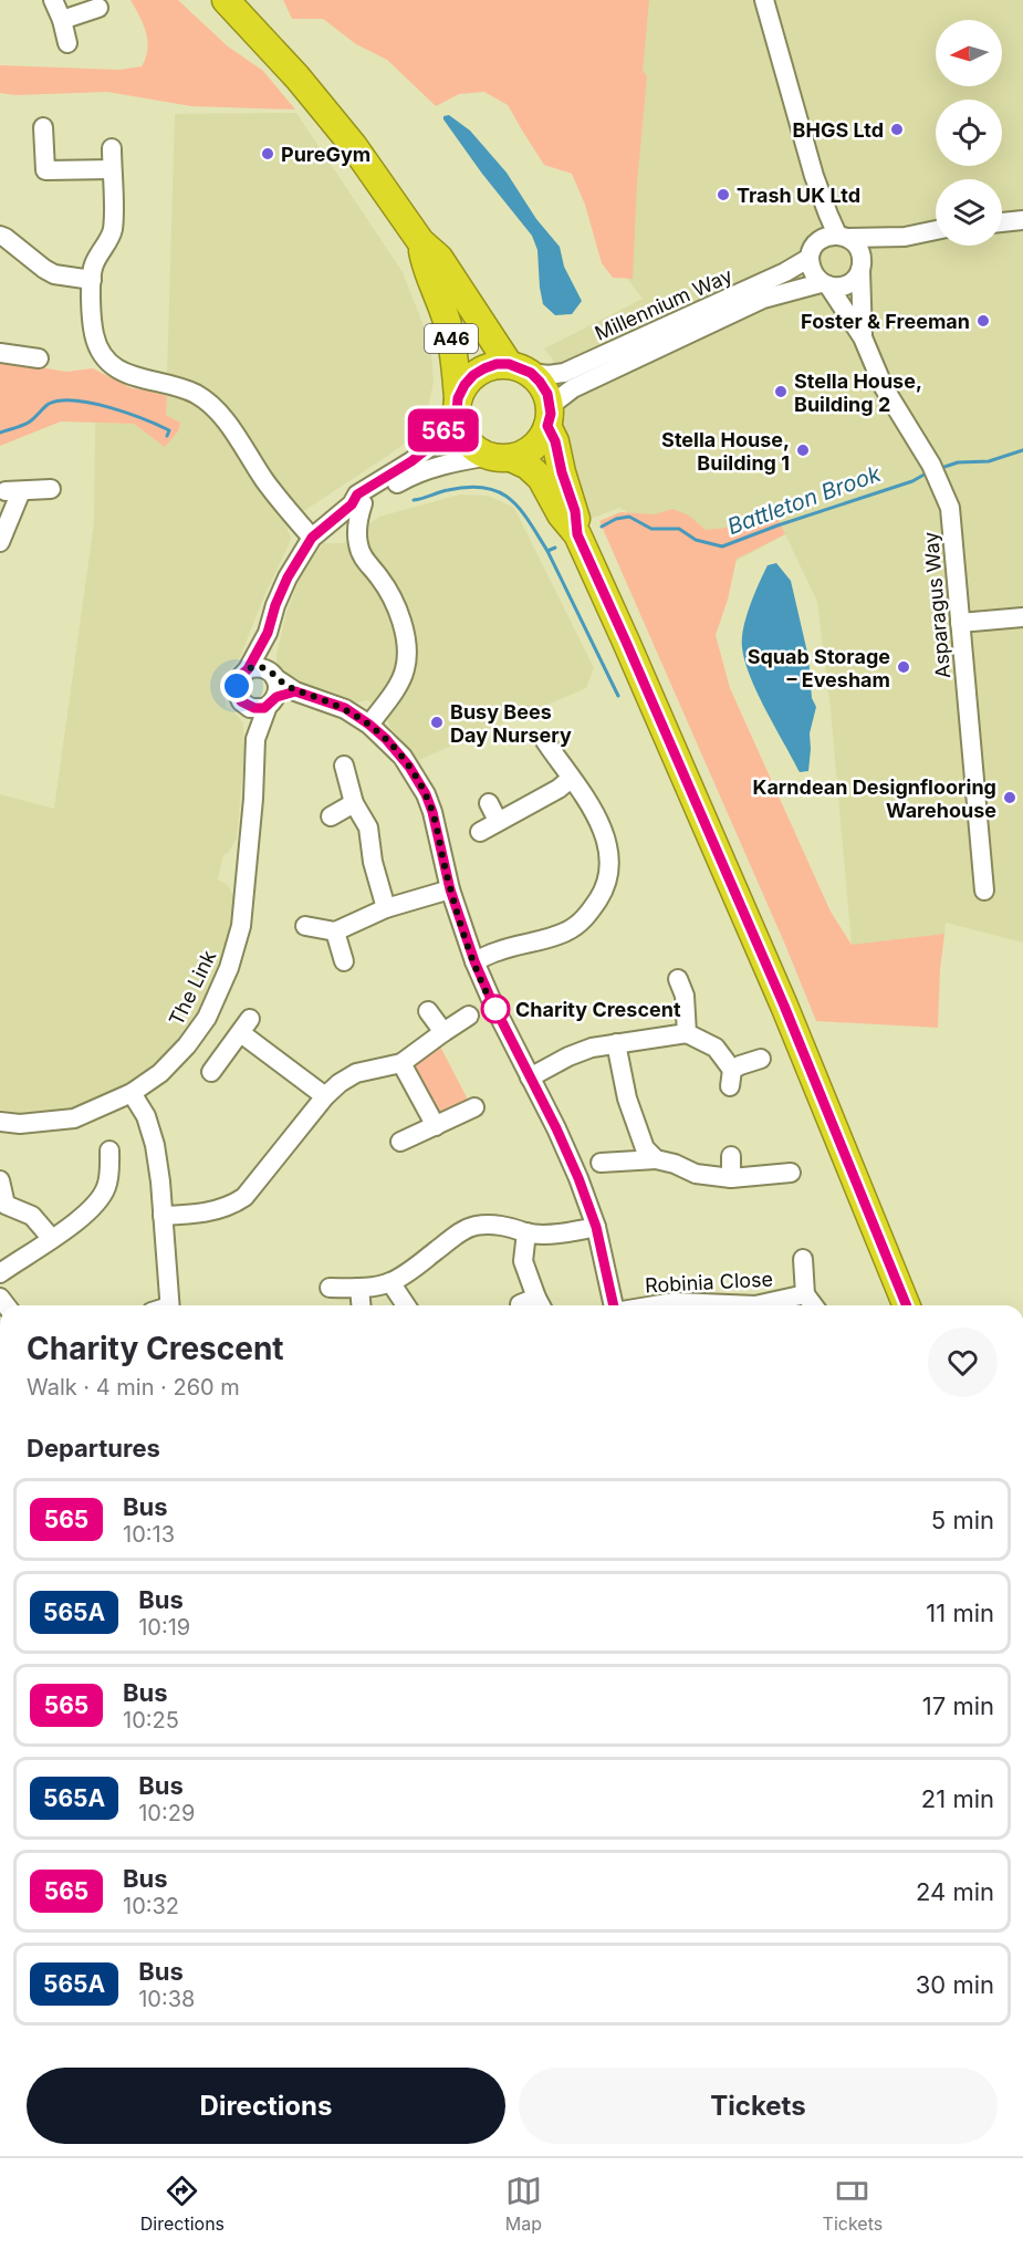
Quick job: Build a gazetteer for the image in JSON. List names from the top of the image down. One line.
{"streets":{"highway":["A46"],"street":["Millennium Way","Asparagus Way","The Link","Robinia Close"]},"crossings":[["Millennium Way","A46"],["Millennium Way","Asparagus Way"],["Millennium Way","The Link"],["A46","The Link"]],"water":["Battleton Brook"],"places":["BHGS Ltd","PureGym","Trash UK Ltd","Foster & Freeman","Stella House, Building 2","Stella House, Building 1","Squab Storage – Evesham","Busy Bees Day Nursery","Karndean Designflooring Warehouse","Charity Crescent"],"lines":["bus line 565"],"north":"left","page":{"on_map":"565","heading":[["Charity Crescent","Walk · 4 min · 260 m"],"Departures"],"list":[{"mark":"565","name":"Bus","note":"10:13","value":"5 min"},{"mark":"565A","name":"Bus","note":"10:19","value":"11 min"},{"mark":"565","name":"Bus","note":"10:25","value":"17 min"},{"mark":"565A","name":"Bus","note":"10:29","value":"21 min"},{"mark":"565","name":"Bus","note":"10:32","value":"24 min"},{"mark":"565A","name":"Bus","note":"10:38","value":"30 min"}],"buttons":["Directions","Tickets"],"tabs":["Directions","Map","Tickets"]}}
